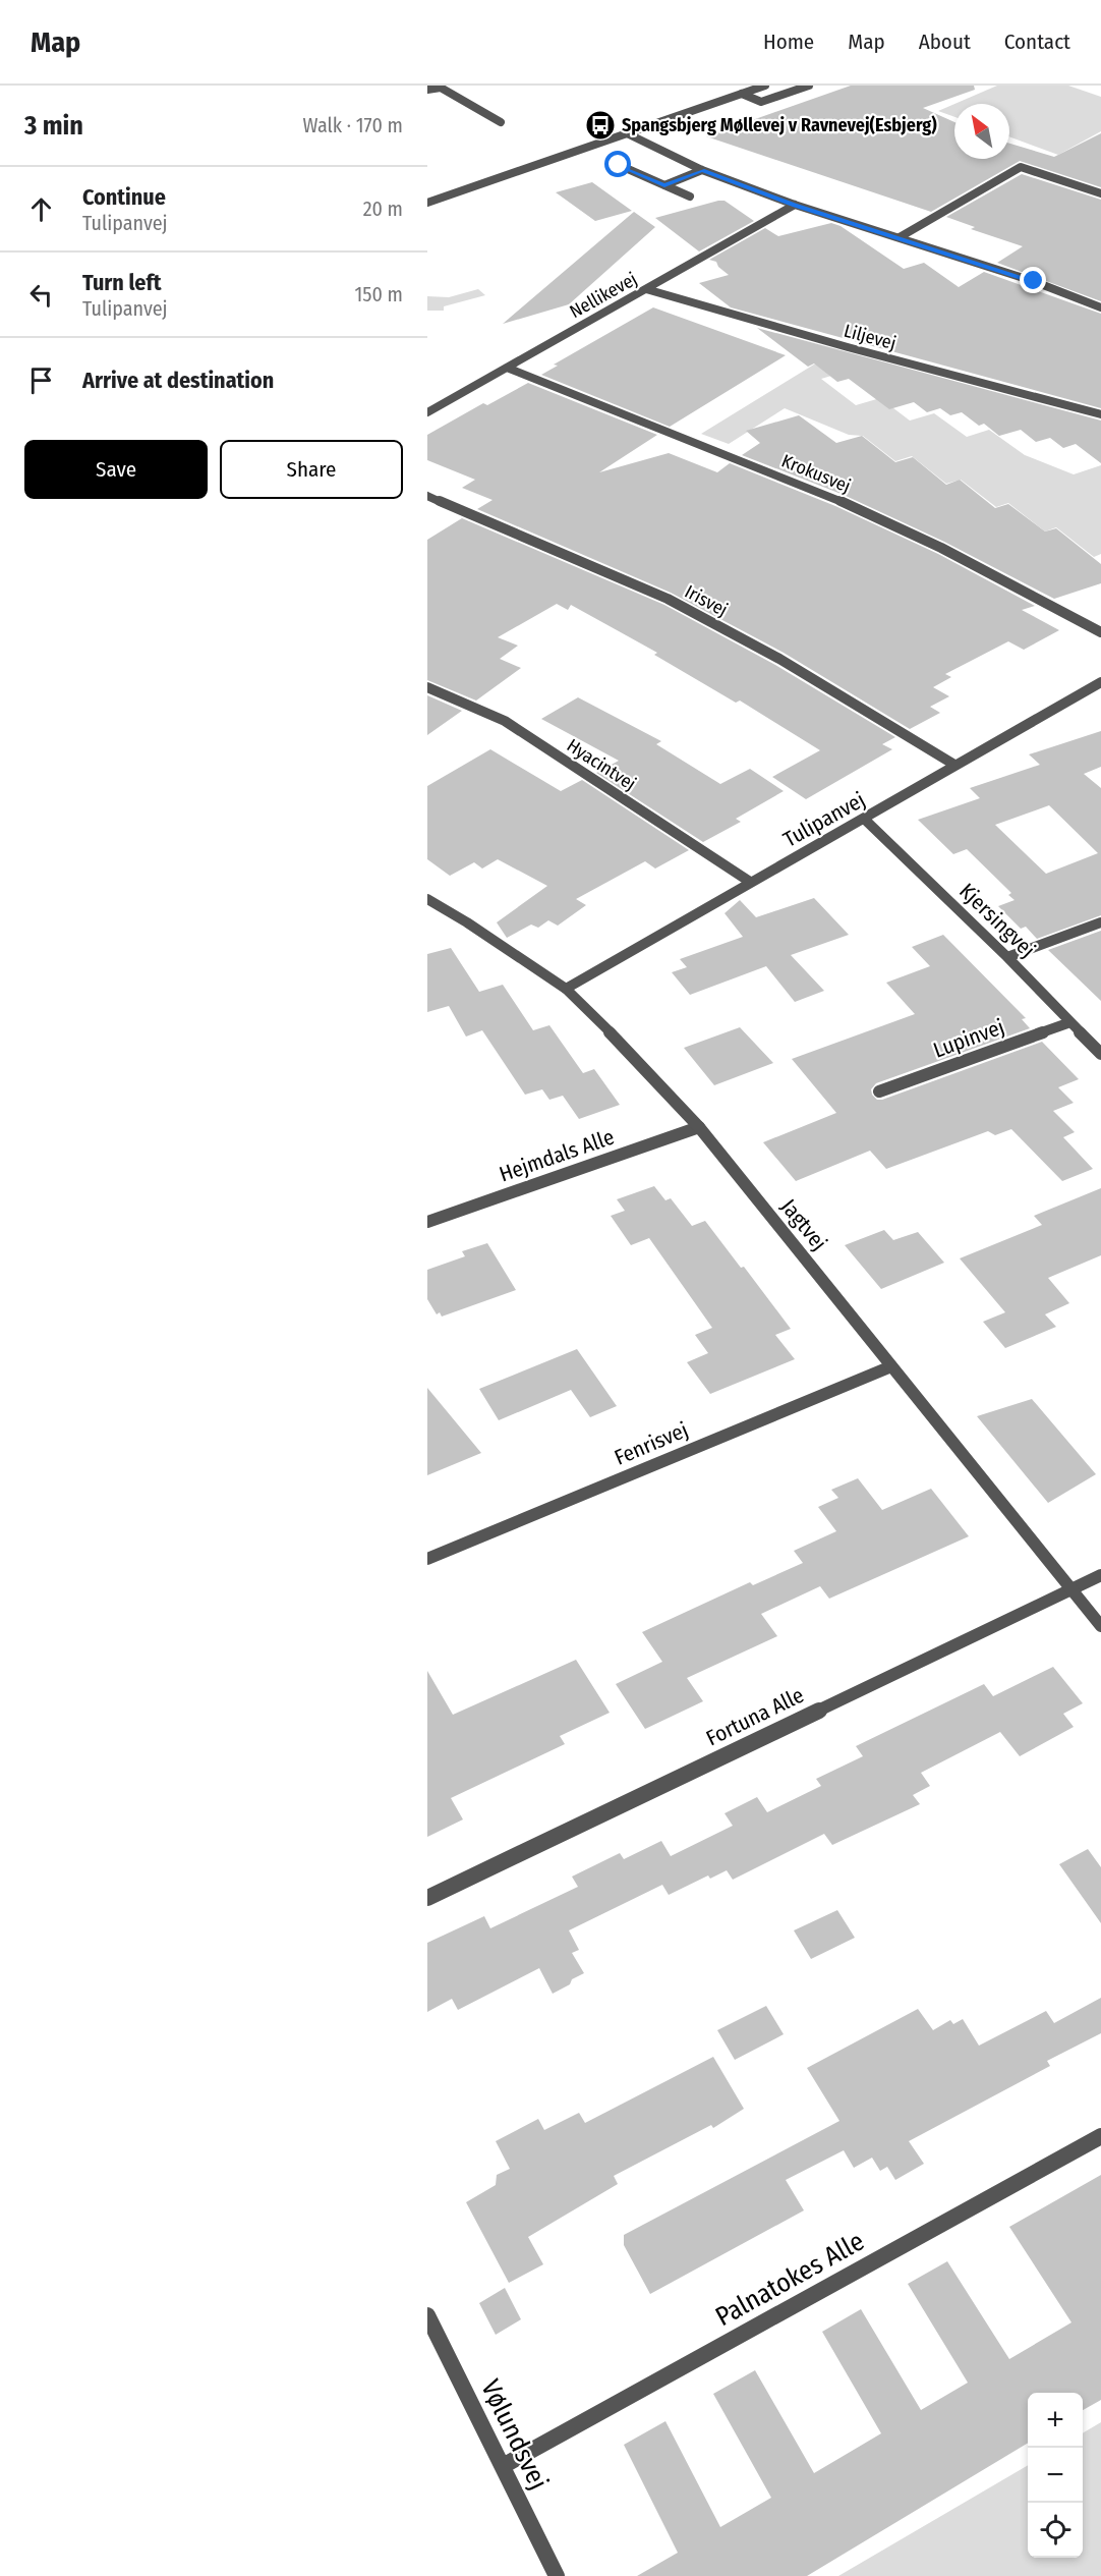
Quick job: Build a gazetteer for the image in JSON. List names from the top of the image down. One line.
{"streets":{"street":["Nellikevej","Liljevej","Krokusvej","Irisvej","Hyacintvej","Tulipanvej","Kjersingvej","Lupinvej","Hejmdals Alle","Jagtvej","Fenrisvej","Fortuna Alle","Palnatokes Alle","Vølundsvej"]},"crossings":[["Nellikevej","Liljevej"],["Nellikevej","Krokusvej"],["Irisvej","Tulipanvej"],["Hyacintvej","Tulipanvej"],["Tulipanvej","Kjersingvej"],["Tulipanvej","Jagtvej"],["Kjersingvej","Lupinvej"],["Hejmdals Alle","Jagtvej"],["Jagtvej","Fenrisvej"],["Jagtvej","Fortuna Alle"],["Palnatokes Alle","Vølundsvej"]],"places":{"bus stop":["Spangsbjerg Møllevej v Ravnevej(Esbjerg)"]},"north":"top left","page":{"header":"Map","nav":["Home","Map","About","Contact"],"heading":["3 min","Walk · 170 m"],"list":[["Continue","Tulipanvej","20 m"],["Turn left","Tulipanvej","150 m"],"Arrive at destination"],"buttons":["Save","Share"],"map_buttons":["+","−"]}}
